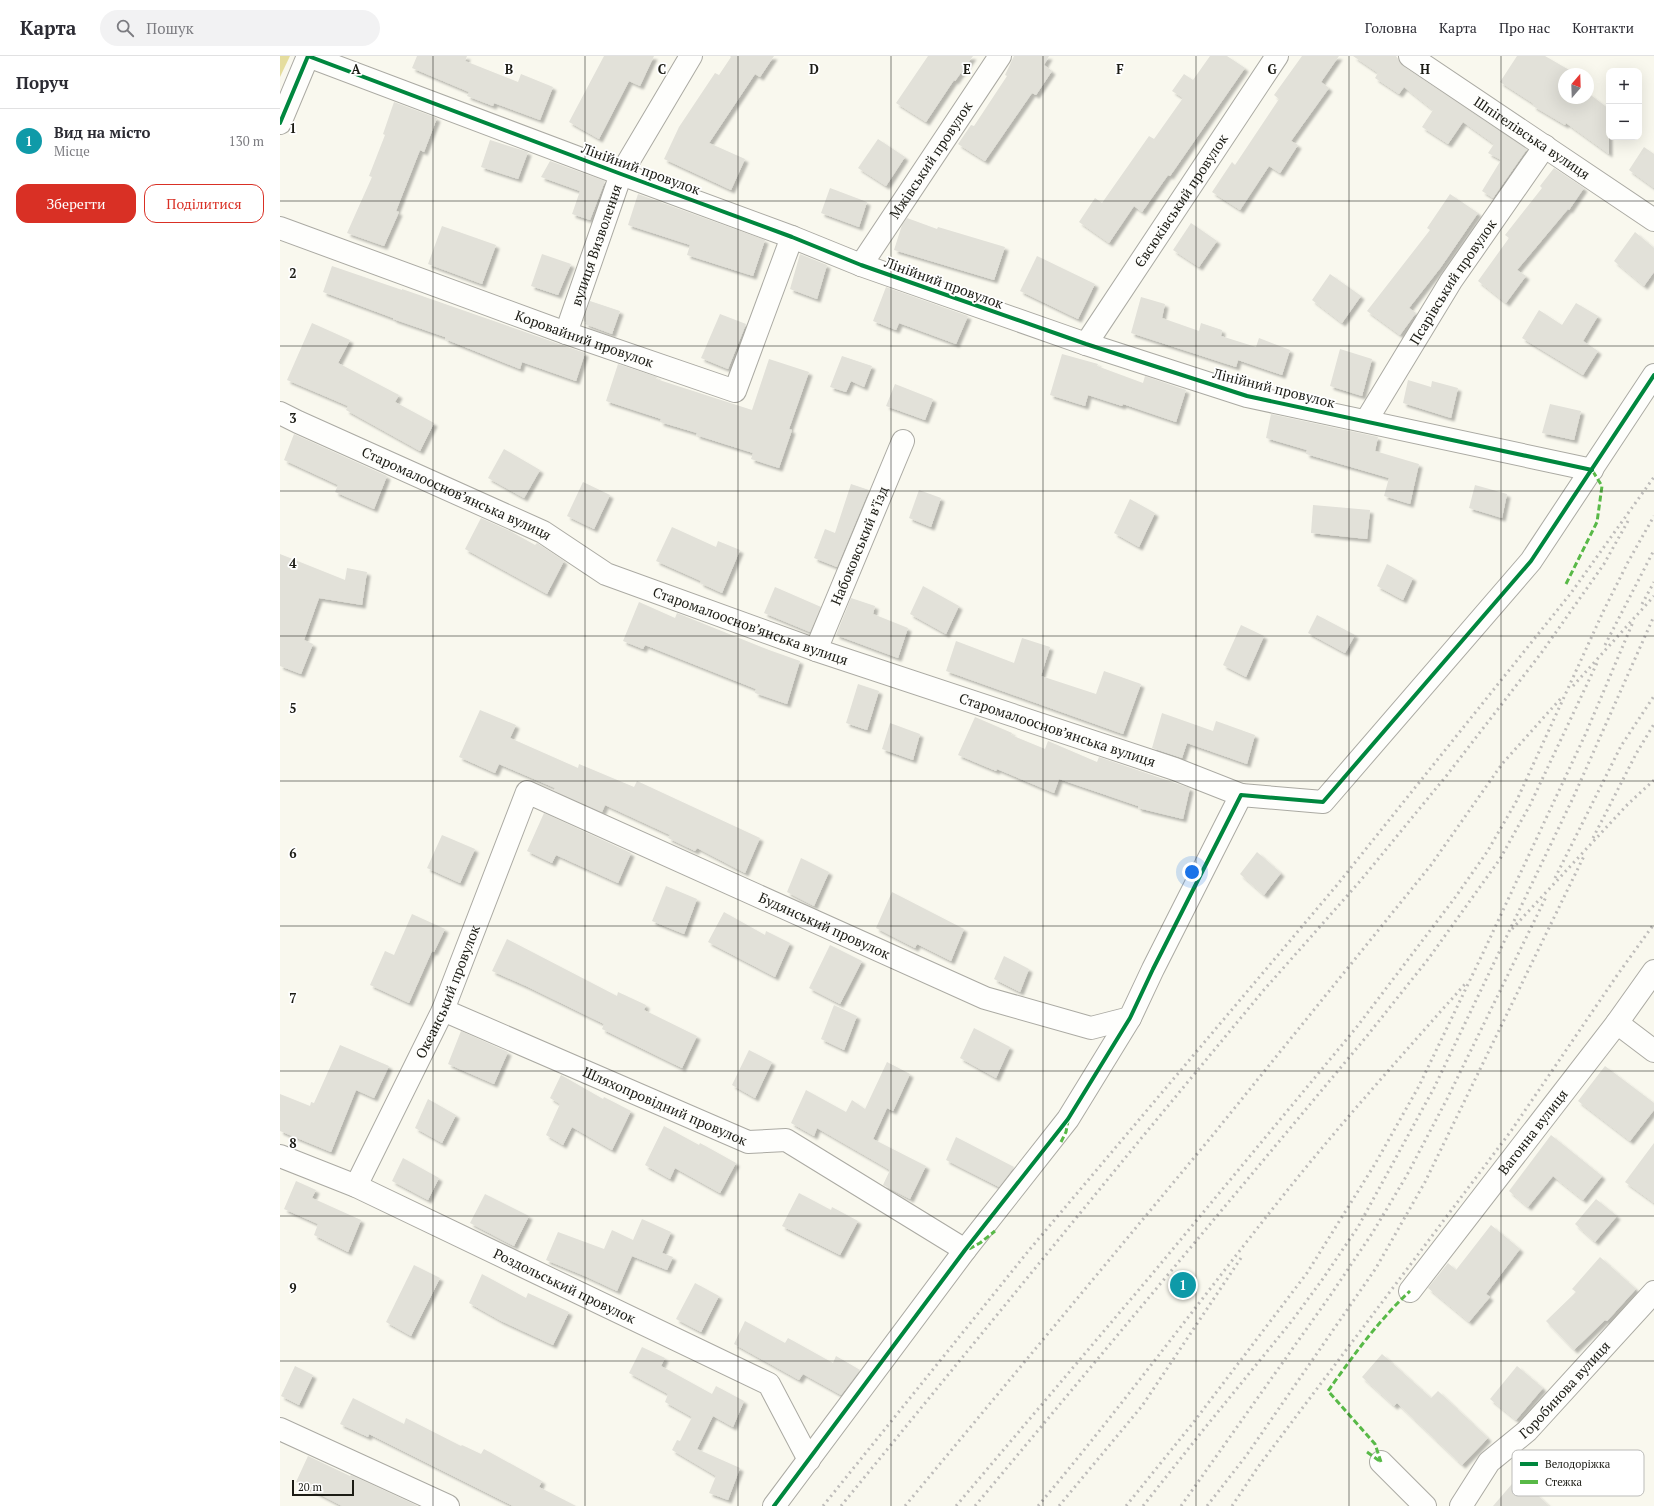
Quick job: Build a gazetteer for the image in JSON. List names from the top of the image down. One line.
{"streets":{"street":["Шпігелівська вулиця","Мжівський провулок","Лінійний провулок","Євсюківський провулок","вулиця Визволення","Псарівський провулок","Коровайний провулок","Старомалооснов’янська вулиця","Набоковський в’їзд","Будянський провулок","Океанський провулок","Шляхопровідний провулок","Вагонна вулиця","Роздольський провулок","Горобинова вулиця"]},"crossings":[["Шпігелівська вулиця","Псарівський провулок"],["Мжівський провулок","Лінійний провулок"],["Лінійний провулок","Євсюківський провулок"],["Лінійний провулок","вулиця Визволення"],["Лінійний провулок","Псарівський провулок"],["Лінійний провулок","Коровайний провулок"],["Лінійний провулок","Старомалооснов’янська вулиця"],["вулиця Визволення","Коровайний провулок"],["Старомалооснов’янська вулиця","Набоковський в’їзд"],["Будянський провулок","Океанський провулок"],["Океанський провулок","Шляхопровідний провулок"],["Океанський провулок","Роздольський провулок"]],"legend":["Велодоріжка","Стежка"],"scale_bar":"20 m","north":"top","page":{"header":"Карта","search":"Пошук","nav":["Головна","Карта","Про нас","Контакти"],"heading":"Поруч","map_buttons":["+","−"],"list":[{"mark":"1","name":"Вид на місто","note":"Місце","value":"130 m"}],"buttons":["Зберегти","Поділитися"],"pins":"1","scale":"20 m"},"grid":{"columns":["A","B","C","D","E","F","G","H"],"rows":["1","2","3","4","5","6","7","8","9"]}}
